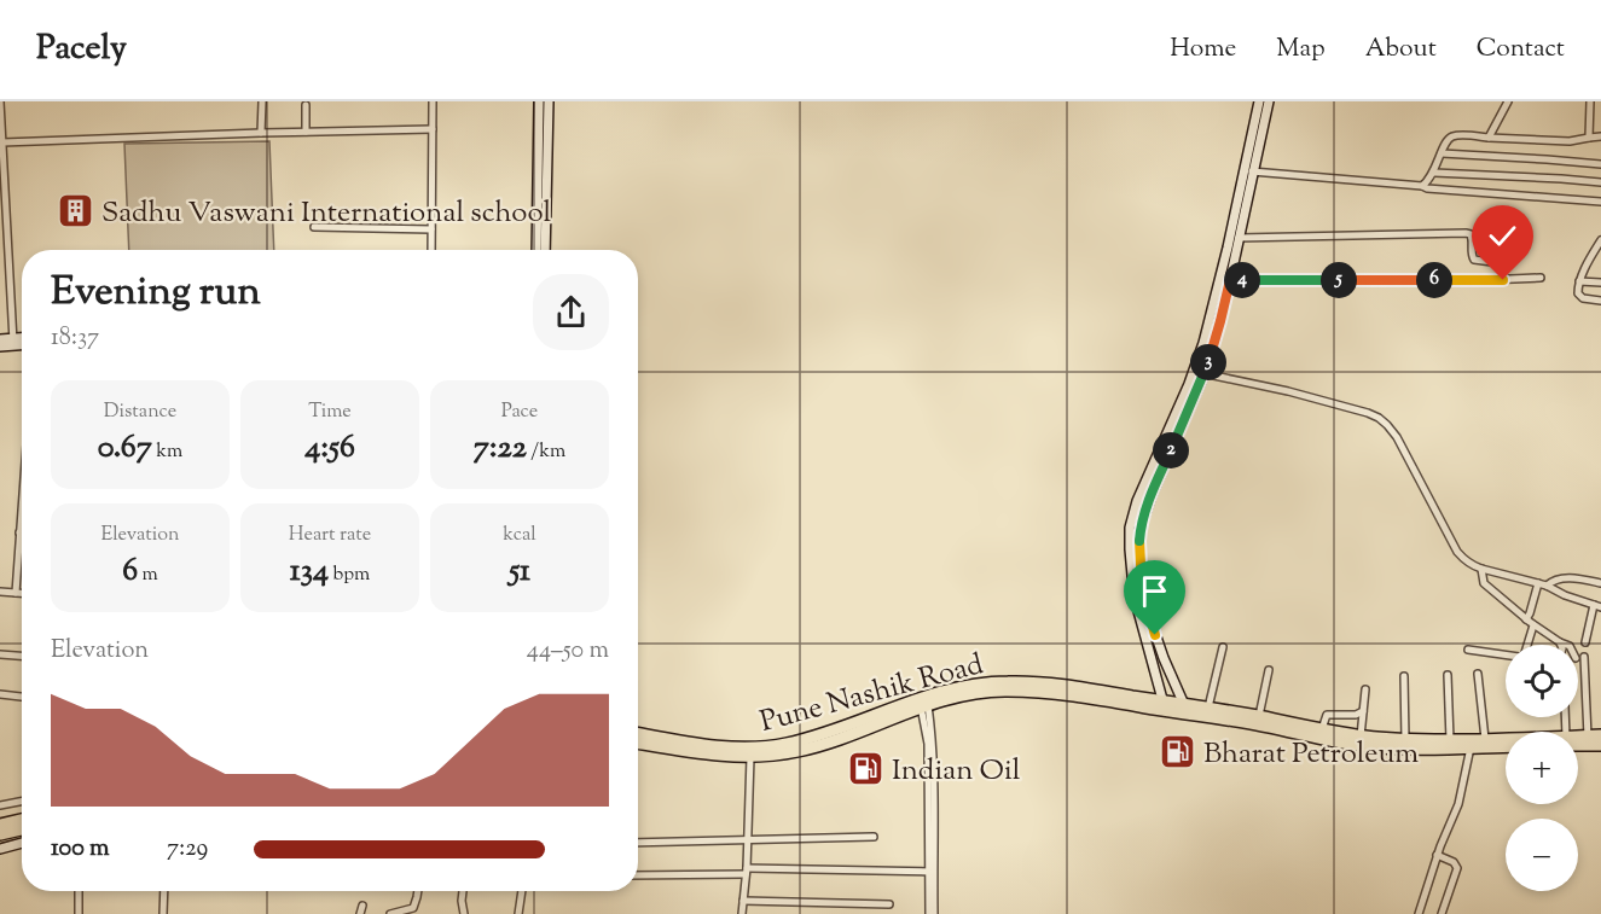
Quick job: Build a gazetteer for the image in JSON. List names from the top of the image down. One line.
{"streets":{"highway":["Pune Nashik Road"]},"places":{"building":["Sadhu Vaswani International school"],"fuel station":["Bharat Petroleum","Indian Oil"]},"page":{"header":"Pacely","nav":["Home","Map","About","Contact"],"heading":["Evening run","18:37"],"pins":["4","5","6","3","2"],"stats":[["Distance","0.67 km"],["Time","4:56"],["Pace","7:22 /km"],["Elevation","6 m"],["Heart rate","134 bpm"],["kcal","51"]],"chart":["Elevation","44–50 m"],"map_buttons":["+","−"],"list":[{"name":"100 m","note":"7:29"}]}}
